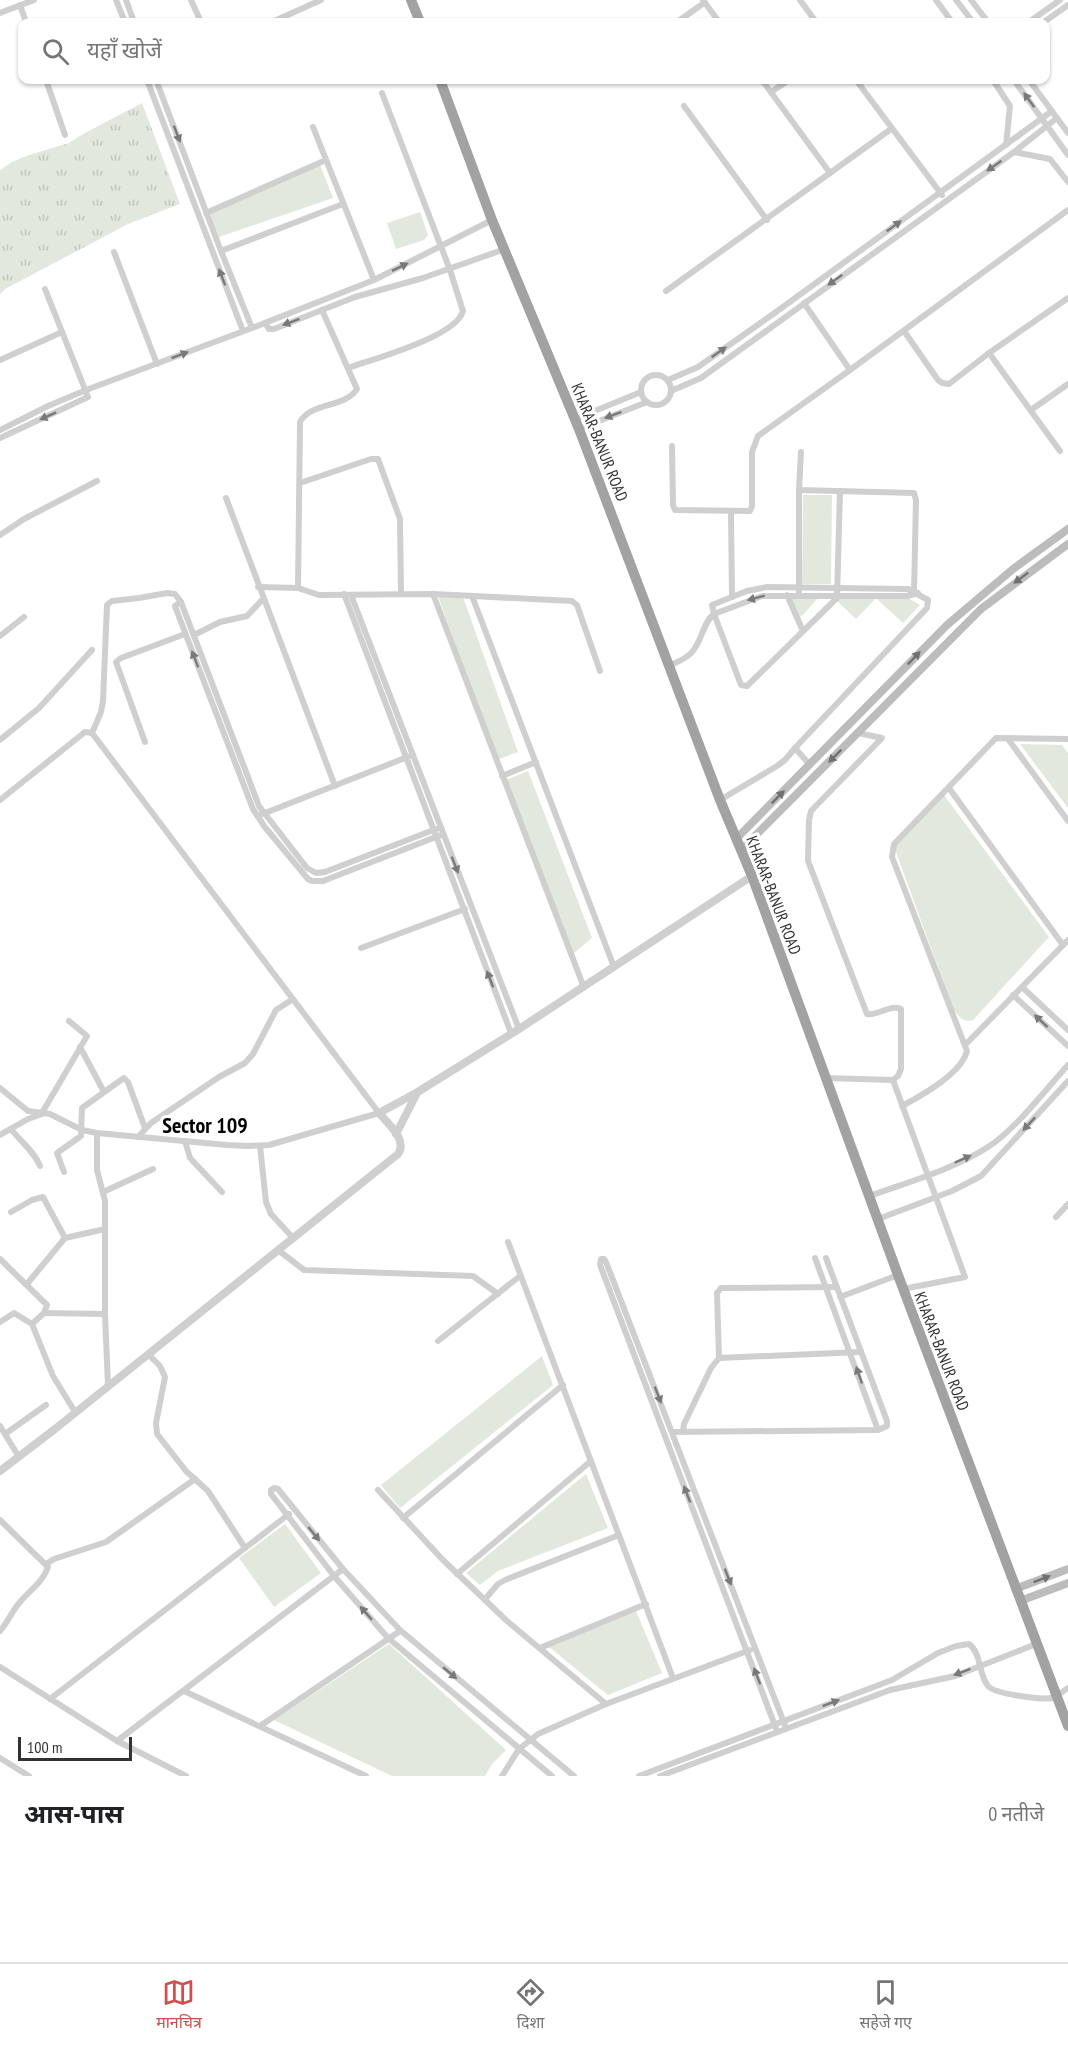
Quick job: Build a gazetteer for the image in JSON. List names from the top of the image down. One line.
{"streets":{"highway":["KHARAR-BANUR ROAD"]},"districts":["Sector 109"],"scale_bar":"100 m","page":{"search":"यहाँ खोजें","scale":"100 m","heading":["आस-पास","0 नतीजे"],"nav":["मानचित्र","दिशा","सहेजे गए"]}}
